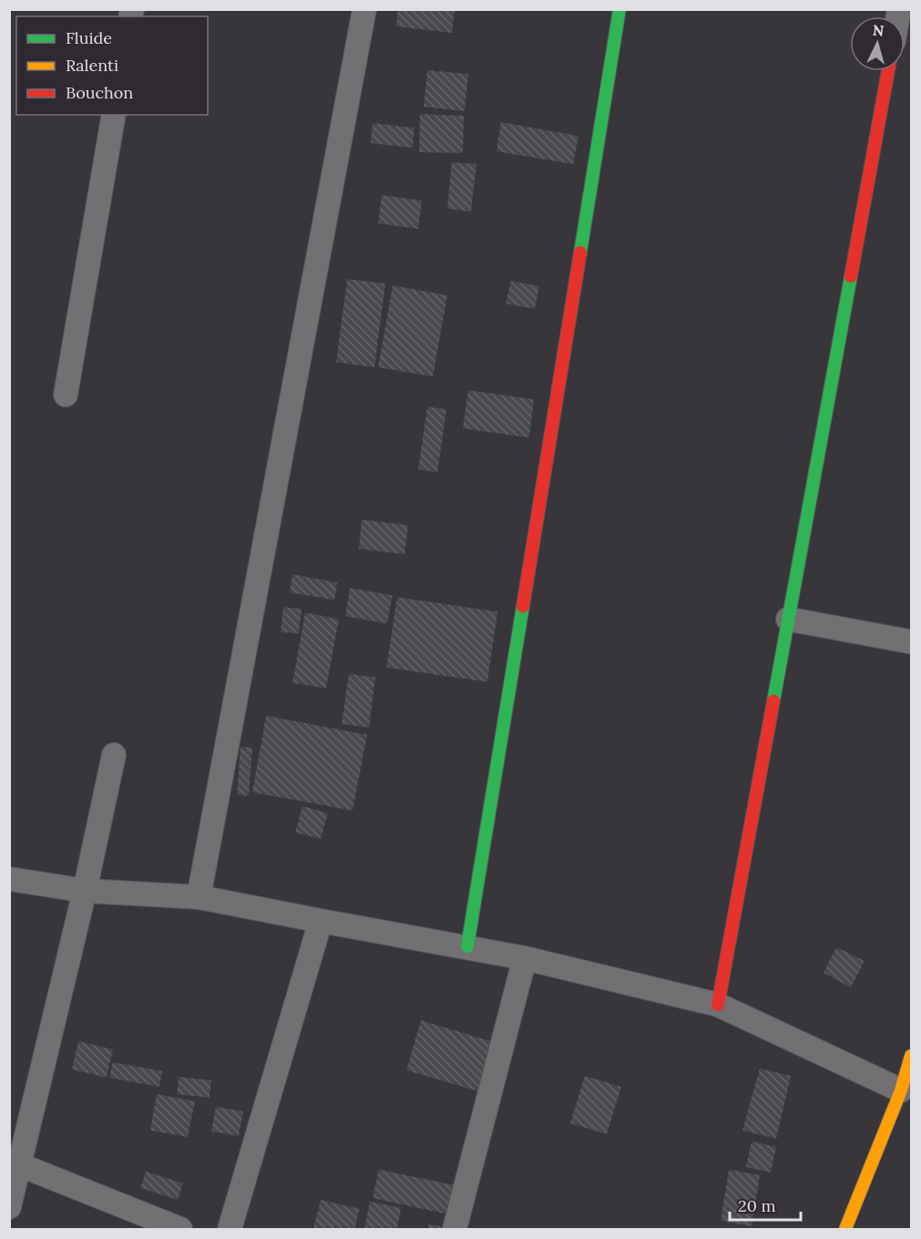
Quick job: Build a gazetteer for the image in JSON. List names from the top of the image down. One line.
{"legend":["Fluide","Ralenti","Bouchon"],"scale_bar":"20 m","north":"top"}
